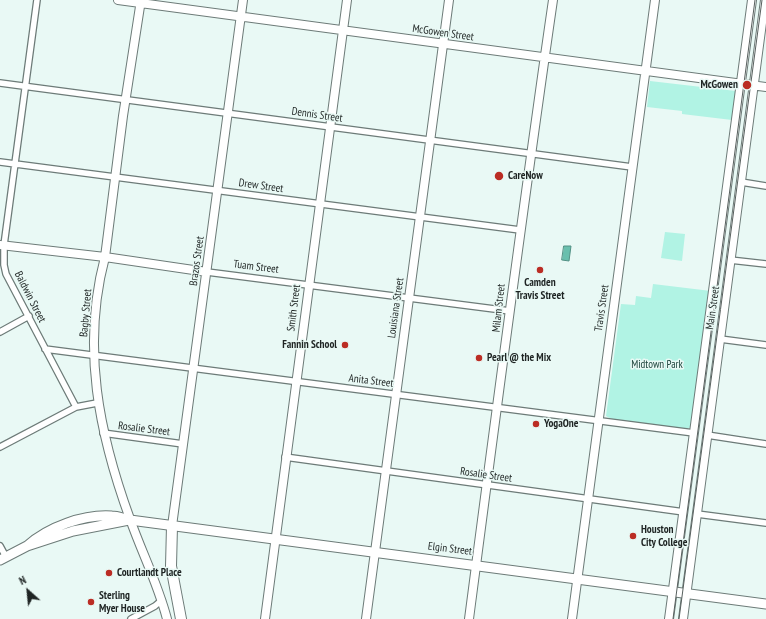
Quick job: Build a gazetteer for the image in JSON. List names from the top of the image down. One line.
{"streets":{"main road":["McGowen Street","Brazos Street","Tuam Street","Smith Street","Louisiana Street","Milam Street","Travis Street","Main Street","Bagby Street","Elgin Street"],"street":["Dennis Street","Drew Street","Baldwin Street","Anita Street","Rosalie Street"]},"crossings":[["McGowen Street","Brazos Street"],["McGowen Street","Smith Street"],["McGowen Street","Louisiana Street"],["McGowen Street","Milam Street"],["McGowen Street","Travis Street"],["McGowen Street","Main Street"],["McGowen Street","Bagby Street"],["Dennis Street","Brazos Street"],["Dennis Street","Baldwin Street"],["Dennis Street","Smith Street"],["Dennis Street","Louisiana Street"],["Dennis Street","Milam Street"],["Dennis Street","Travis Street"],["Dennis Street","Bagby Street"],["Drew Street","Brazos Street"],["Drew Street","Baldwin Street"],["Drew Street","Smith Street"],["Drew Street","Louisiana Street"],["Drew Street","Milam Street"],["Drew Street","Bagby Street"],["Brazos Street","Tuam Street"],["Brazos Street","Anita Street"],["Brazos Street","Rosalie Street"],["Brazos Street","Elgin Street"],["Tuam Street","Baldwin Street"],["Tuam Street","Smith Street"],["Tuam Street","Louisiana Street"],["Tuam Street","Milam Street"],["Tuam Street","Bagby Street"],["Baldwin Street","Anita Street"],["Smith Street","Anita Street"],["Smith Street","Rosalie Street"],["Smith Street","Elgin Street"],["Louisiana Street","Anita Street"],["Louisiana Street","Rosalie Street"],["Louisiana Street","Elgin Street"],["Milam Street","Anita Street"],["Milam Street","Rosalie Street"],["Milam Street","Elgin Street"],["Travis Street","Anita Street"],["Travis Street","Rosalie Street"],["Travis Street","Elgin Street"],["Main Street","Anita Street"],["Main Street","Rosalie Street"],["Main Street","Elgin Street"],["Bagby Street","Anita Street"],["Bagby Street","Rosalie Street"],["Bagby Street","Elgin Street"]],"parks":["Midtown Park"],"places":["McGowen","CareNow","Camden Travis Street","Fannin School","Pearl @ the Mix","YogaOne","Houston City College","Courtlandt Place","Sterling Myer House"],"north":"top left"}
